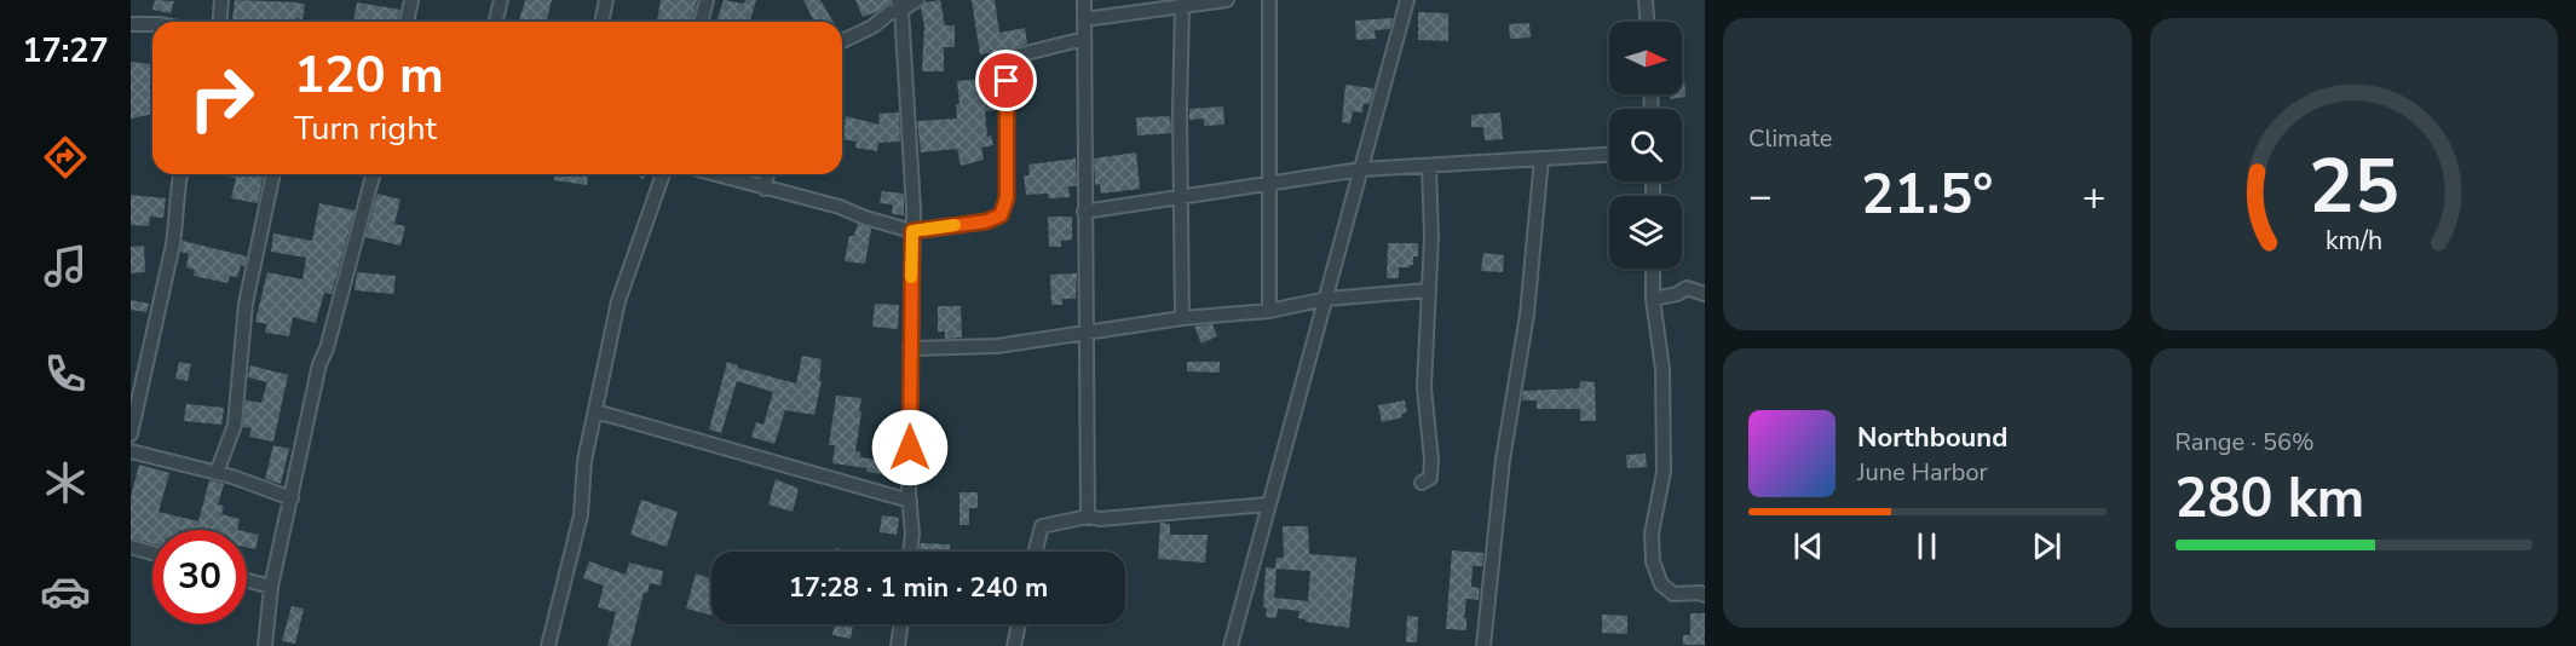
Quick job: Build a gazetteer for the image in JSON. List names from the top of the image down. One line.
{"north":"right","page":{"tabs":"17:27","tile":["Climate",["Range · 56%","280 km"]],"turn":["120 m","Turn right"],"heat":["−","21.5°","+"],"song":["Northbound","June Harbor"],"limit":"30","trip":"17:28 · 1 min · 240 m","gauge":["25","km/h"]}}
